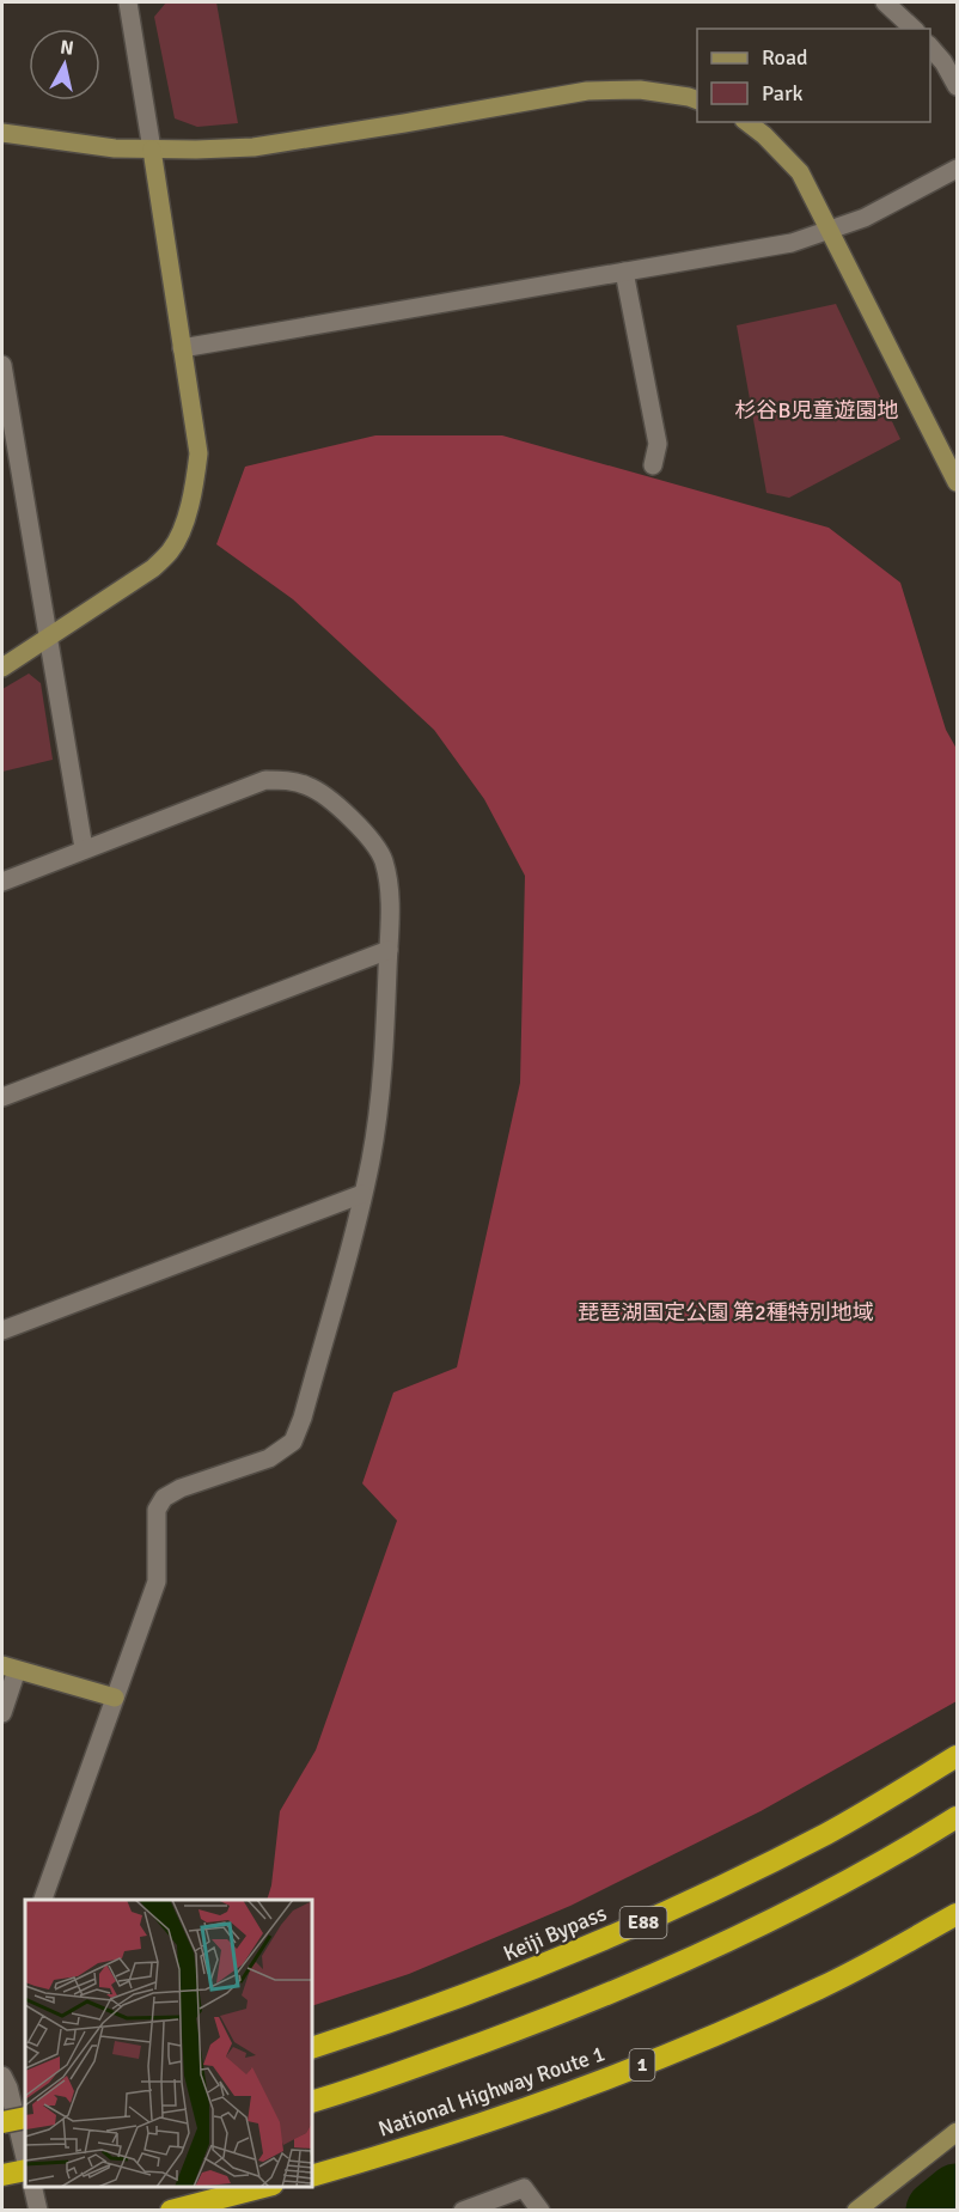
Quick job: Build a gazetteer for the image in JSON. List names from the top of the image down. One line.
{"streets":{"highway":["E88","Keiji Bypass","1","National Highway Route 1"]},"parks":["杉谷B児童遊園地","琵琶湖国定公園 第2種特別地域"],"legend":["Road","Park"],"north":"top"}
